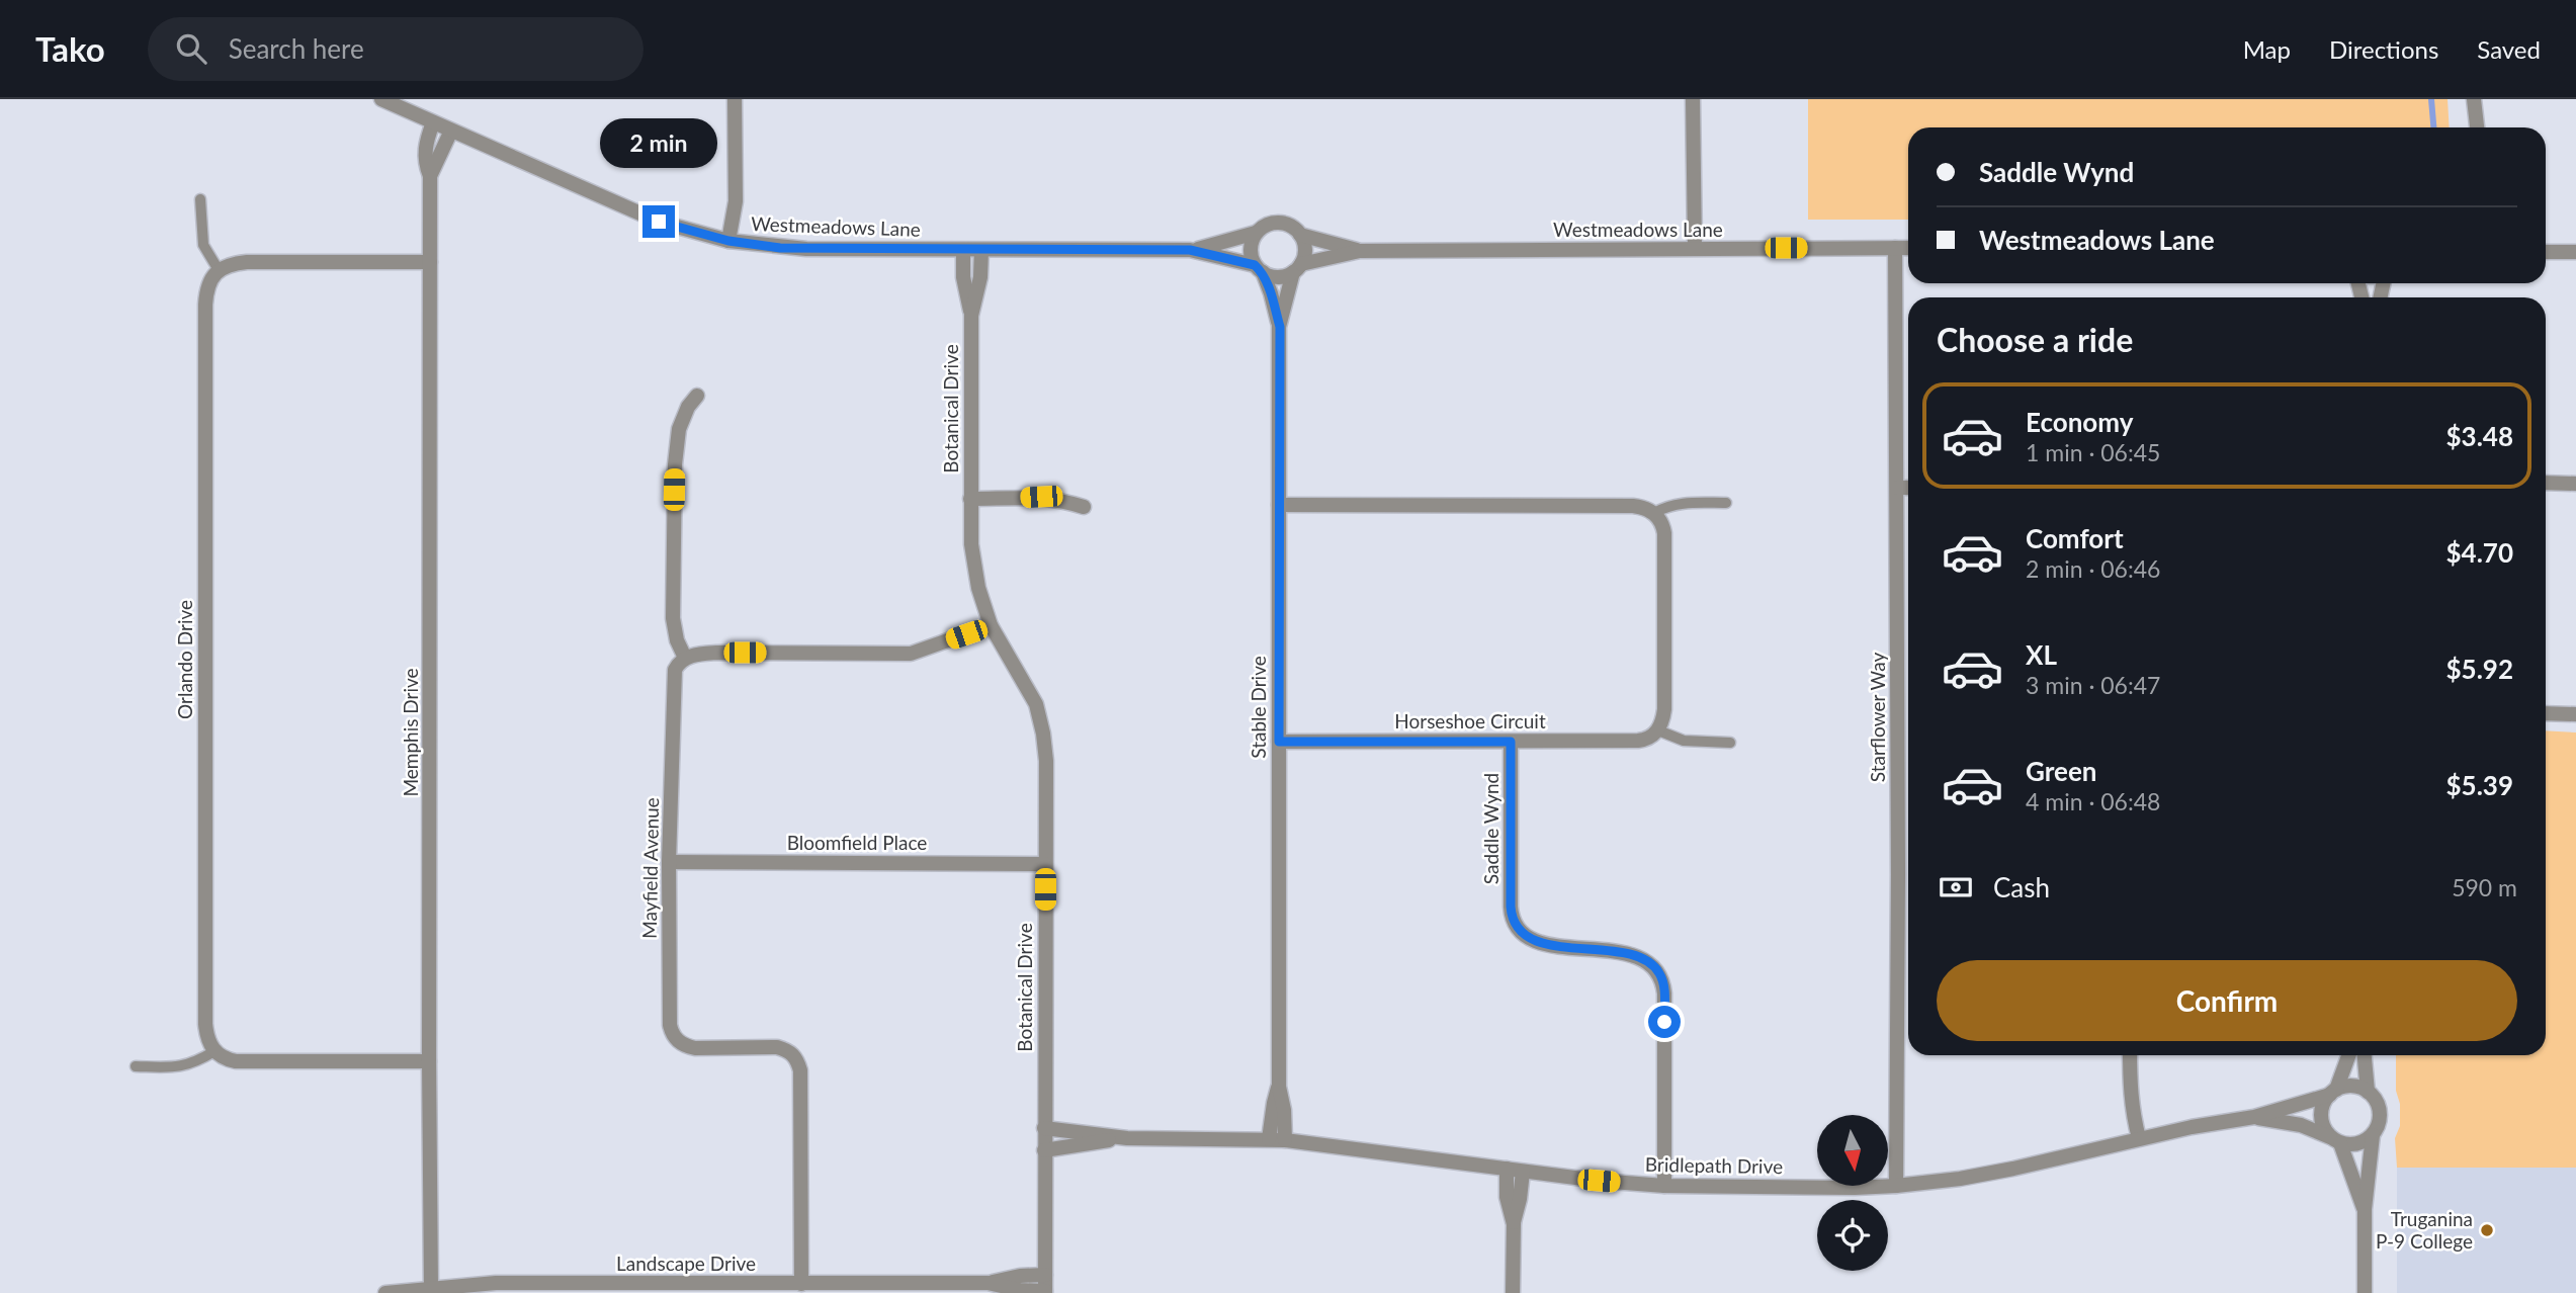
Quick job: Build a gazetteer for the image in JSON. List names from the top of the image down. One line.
{"streets":{"street":["Westmeadows Lane","Botanical Drive","Orlando Drive","Stable Drive","Starflower Way","Horseshoe Circuit","Memphis Drive","Saddle Wynd","Bloomfield Place","Mayfield Avenue","Bridlepath Drive","Landscape Drive"]},"crossings":[["Westmeadows Lane","Botanical Drive"],["Westmeadows Lane","Stable Drive"],["Westmeadows Lane","Starflower Way"],["Westmeadows Lane","Memphis Drive"],["Botanical Drive","Bloomfield Place"],["Botanical Drive","Bridlepath Drive"],["Botanical Drive","Landscape Drive"],["Stable Drive","Horseshoe Circuit"],["Stable Drive","Bridlepath Drive"],["Starflower Way","Bridlepath Drive"],["Horseshoe Circuit","Saddle Wynd"],["Memphis Drive","Landscape Drive"],["Saddle Wynd","Bridlepath Drive"],["Bloomfield Place","Mayfield Avenue"],["Mayfield Avenue","Landscape Drive"]],"places":["Truganina P-9 College"],"north":"bottom","page":{"header":"Tako","search":"Search here","nav":["Map","Directions","Saved"],"bubble":"2 min","banner":["Saddle Wynd","Westmeadows Lane"],"heading":"Choose a ride","list":[{"name":"Economy","note":"1 min · 06:45","value":"$3.48"},{"name":"Comfort","note":"2 min · 06:46","value":"$4.70"},{"name":"XL","note":"3 min · 06:47","value":"$5.92"},{"name":"Green","note":"4 min · 06:48","value":"$5.39"}],"pay":["Cash","590 m"],"buttons":"Confirm"}}
